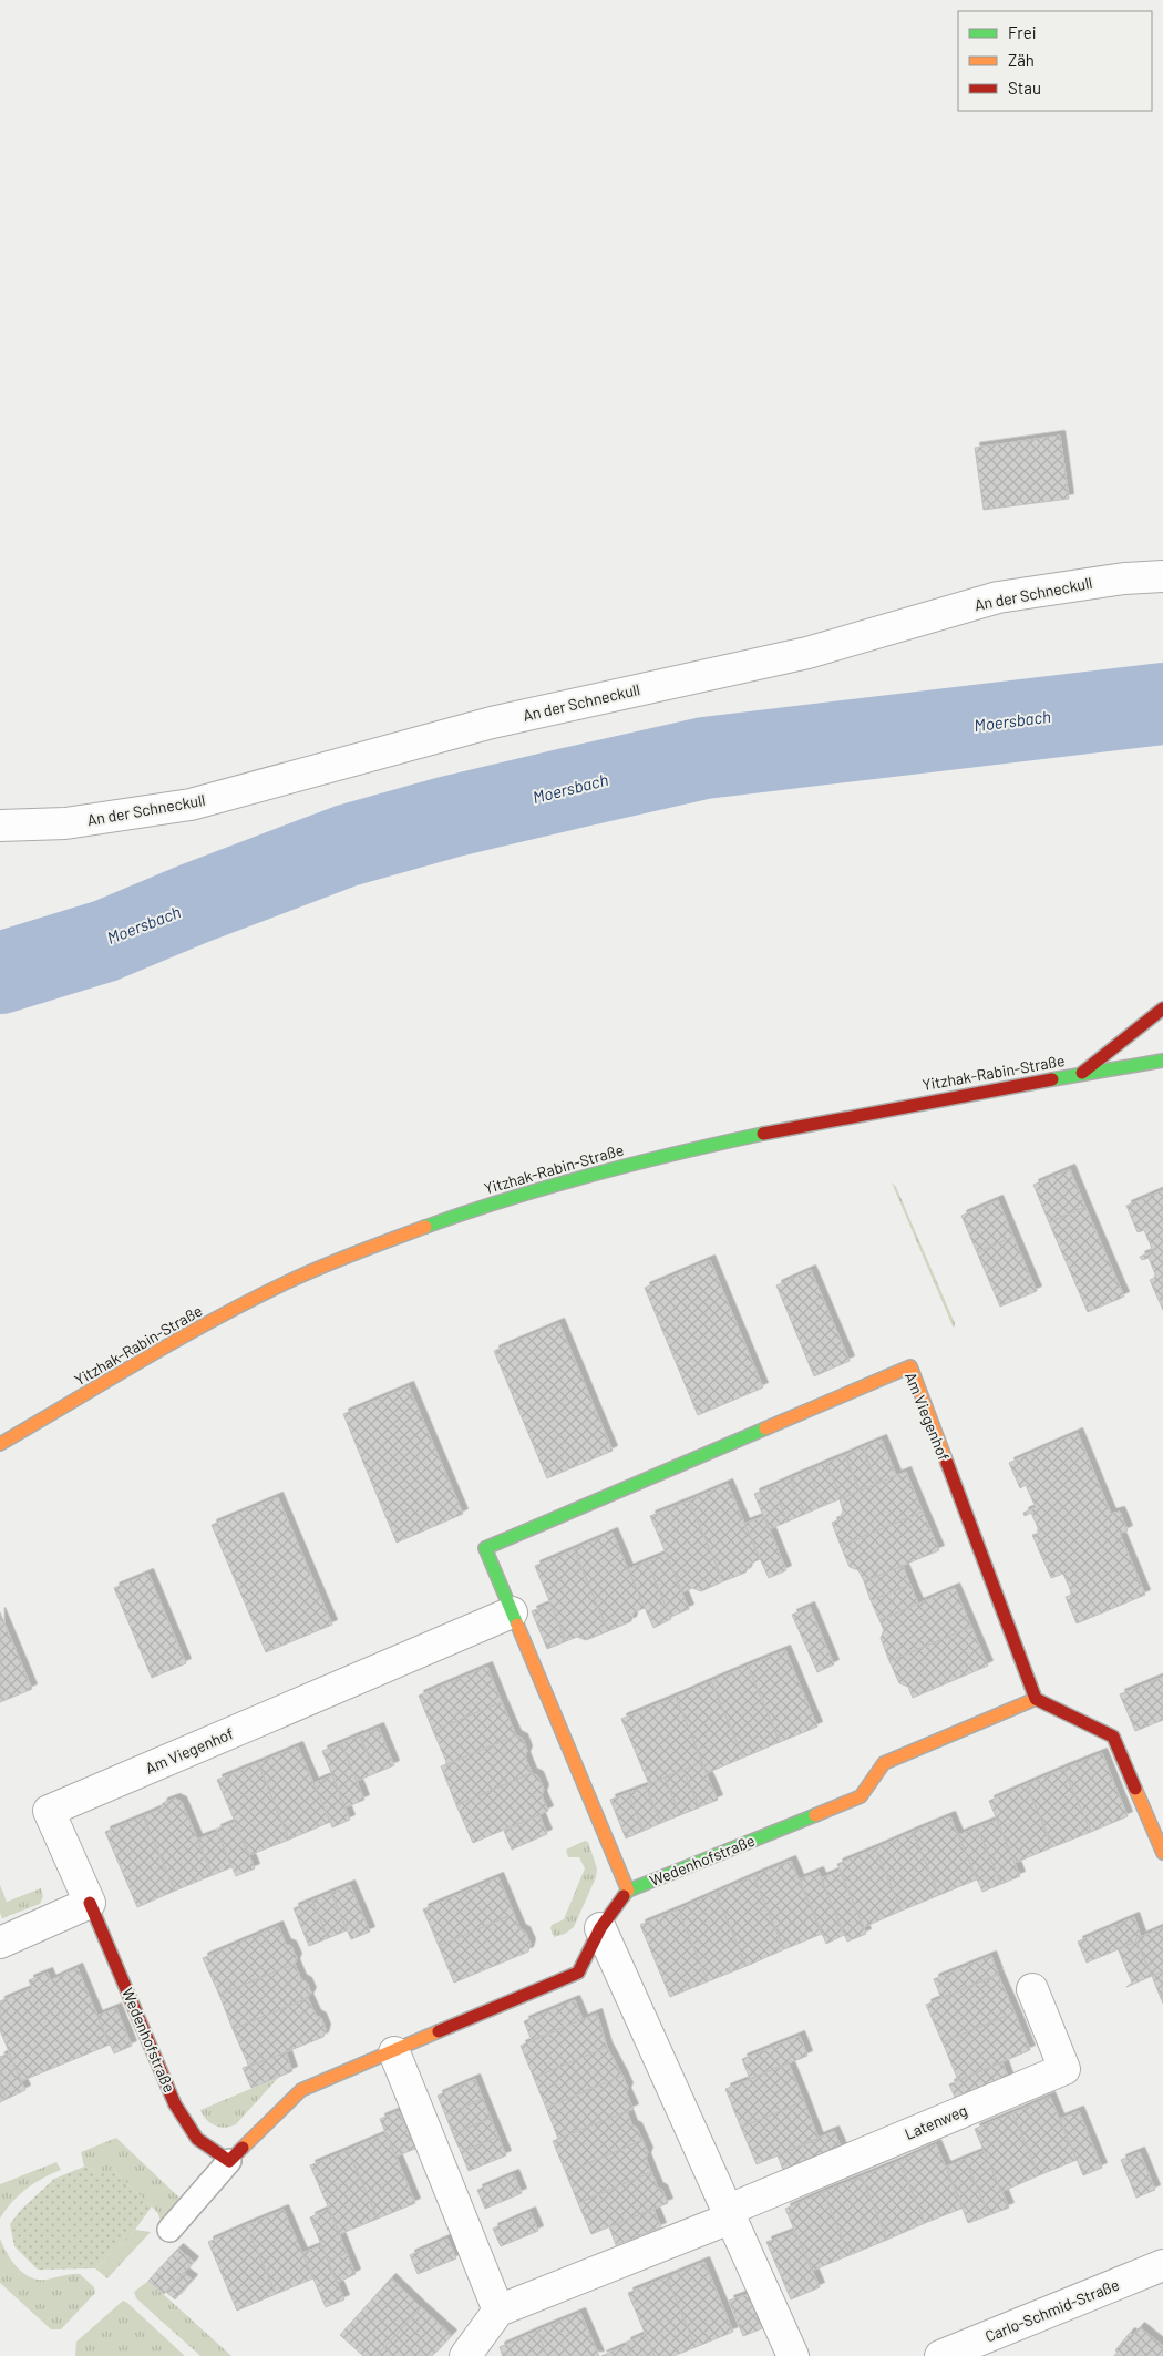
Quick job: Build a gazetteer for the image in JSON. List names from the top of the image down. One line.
{"streets":{"street":["An der Schneckull","Yitzhak-Rabin-Straße","Am Viegenhof","Wedenhofstraße","Latenweg","Carlo-Schmid-Straße"]},"crossings":[["Am Viegenhof","Wedenhofstraße"]],"water":["Moersbach"],"legend":["Frei","Zäh","Stau"]}
